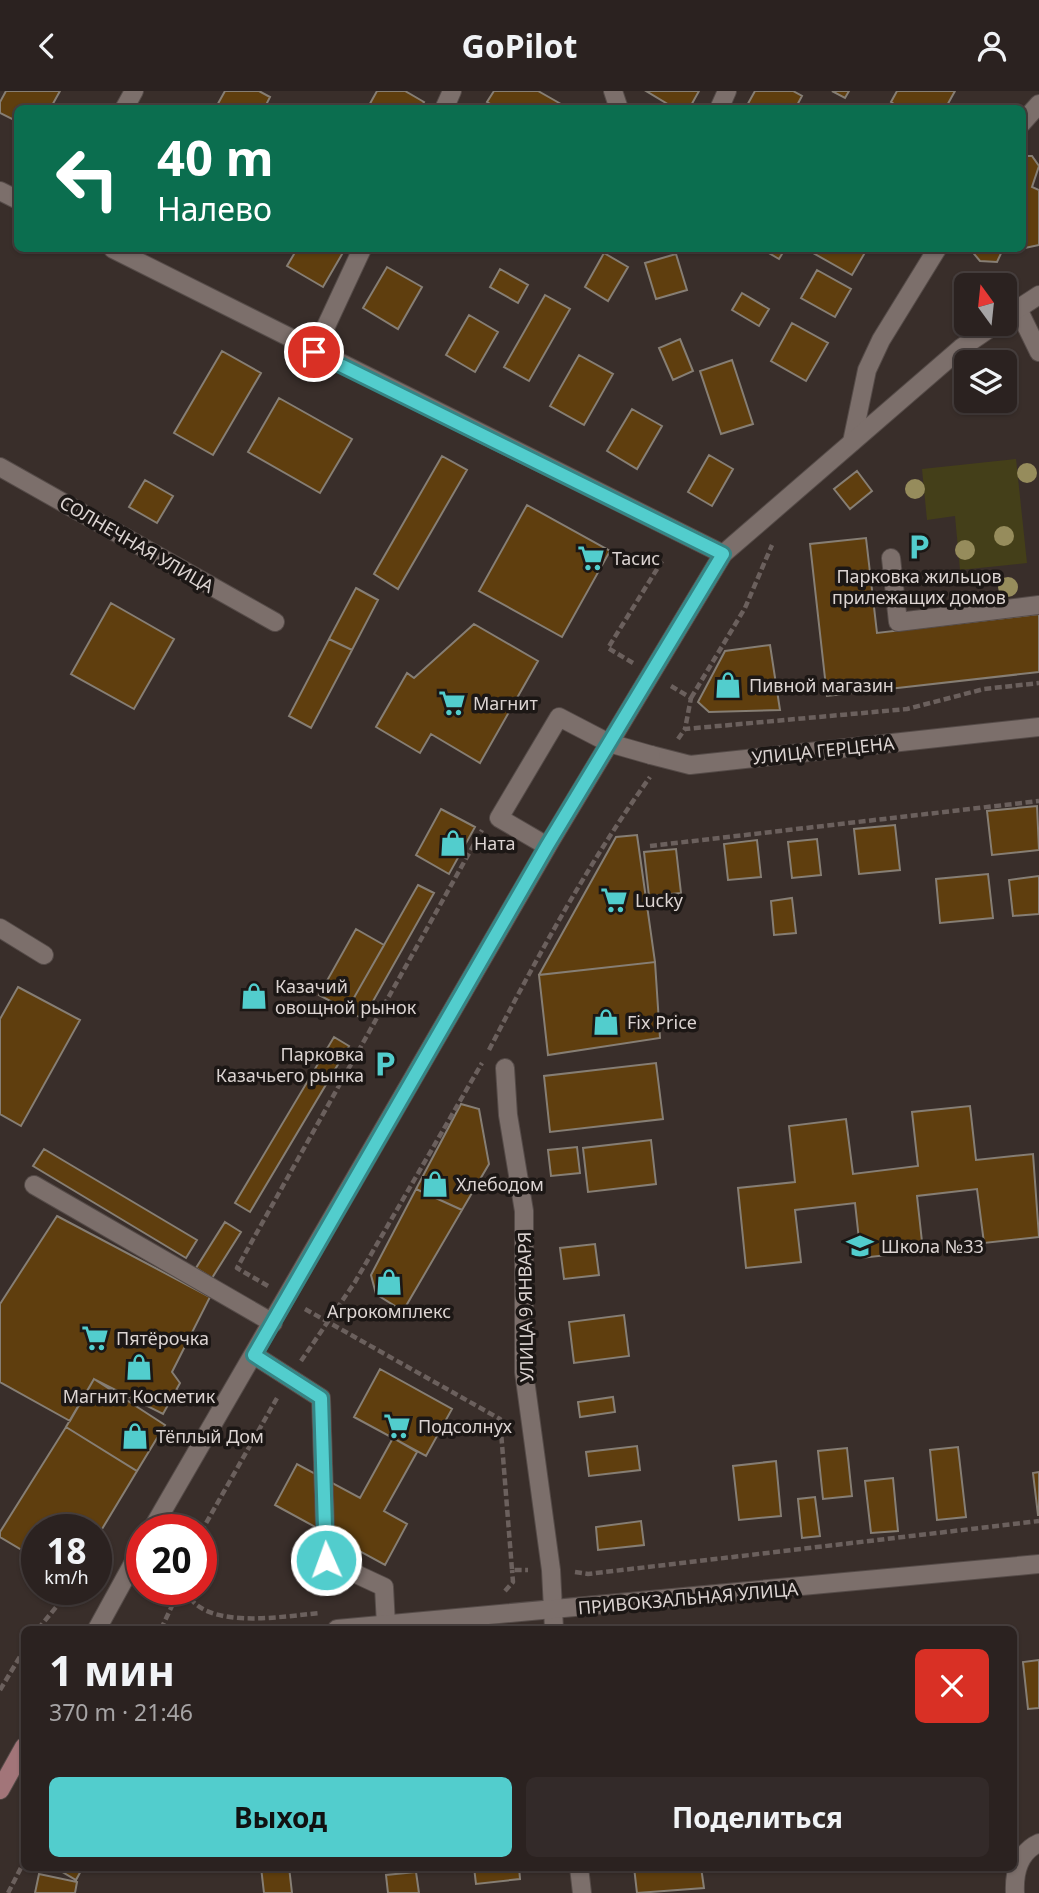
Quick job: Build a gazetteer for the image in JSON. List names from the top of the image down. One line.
{"streets":{"street":["СОЛНЕЧНАЯ УЛИЦА","УЛИЦА ГЕРЦЕНА","УЛИЦА 9 ЯНВАРЯ","ПРИВОКЗАЛЬНАЯ УЛИЦА"]},"crossings":[["УЛИЦА 9 ЯНВАРЯ","ПРИВОКЗАЛЬНАЯ УЛИЦА"]],"places":{"parking":["Парковка жильцов прилежащих домов","Парковка Казачьего рынка"],"supermarket":["Тасис","Магнит","Lucky","Пятёрочка","Подсолнух"],"shop":["Пивной магазин","Ната","Казачий овощной рынок","Fix Price","Хлебодом","Агрокомплекс","Магнит Косметик","Тёплый Дом"],"school or university":["Школа №33"]},"north":"top","page":{"header":"GoPilot","turn":["40 m","Налево"],"speed":"18 km/h","limit":"20","heading":["1 мин","370 m · 21:46"],"buttons":["Выход","Поделиться"]}}
